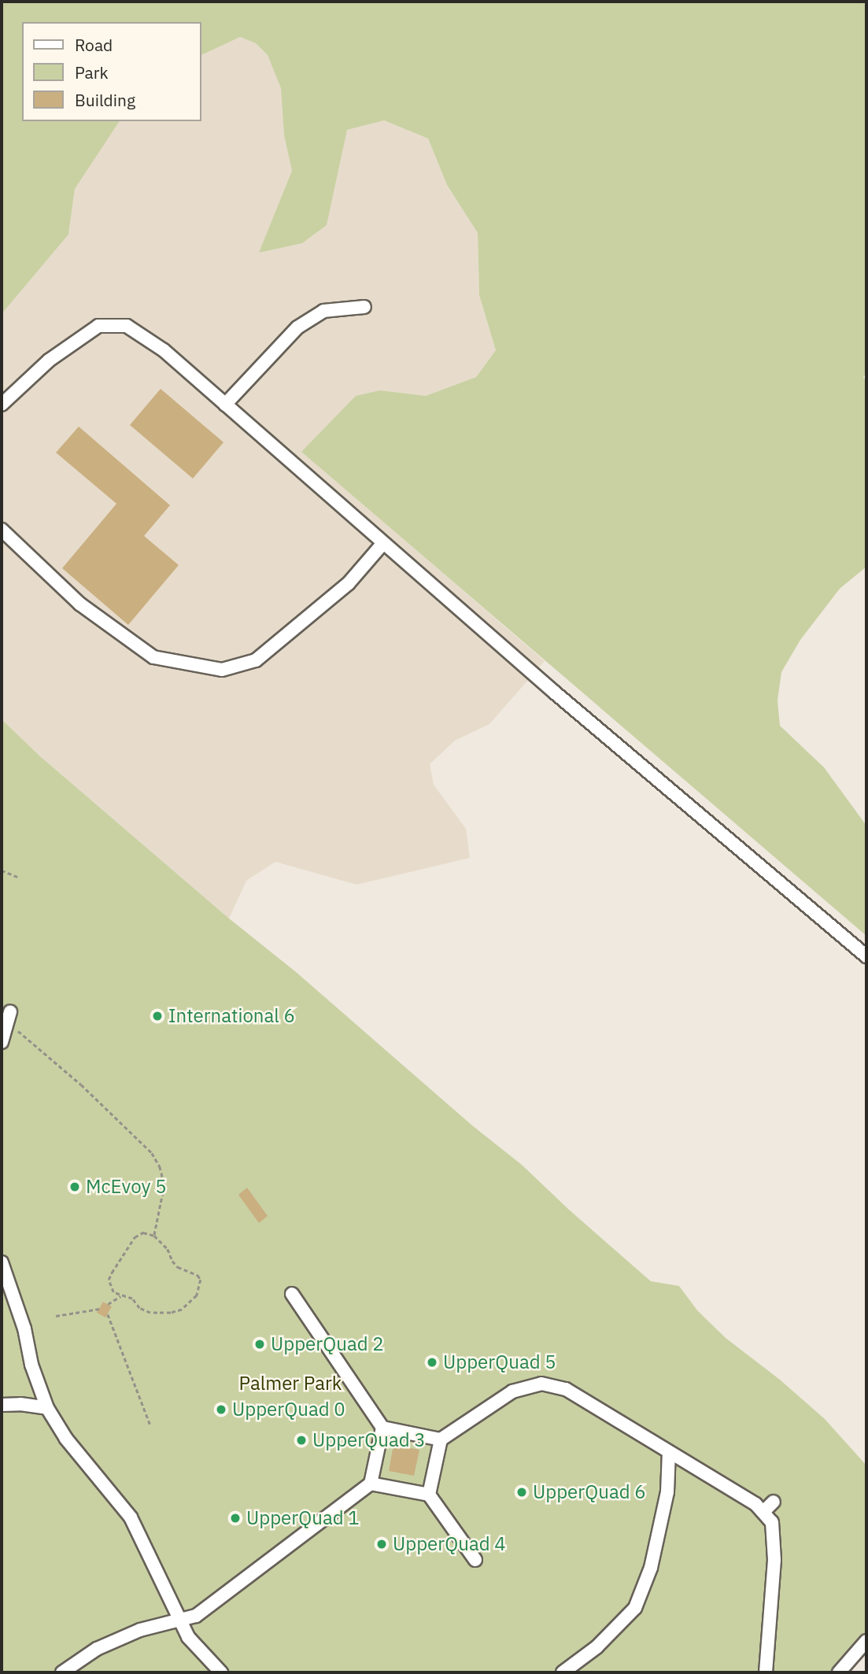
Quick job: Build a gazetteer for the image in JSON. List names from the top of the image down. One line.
{"parks":["Palmer Park"],"places":["International 6","McEvoy 5","UpperQuad 2","UpperQuad 5","UpperQuad 0","UpperQuad 3","UpperQuad 6","UpperQuad 1","UpperQuad 4"],"legend":["Road","Park","Building"]}
